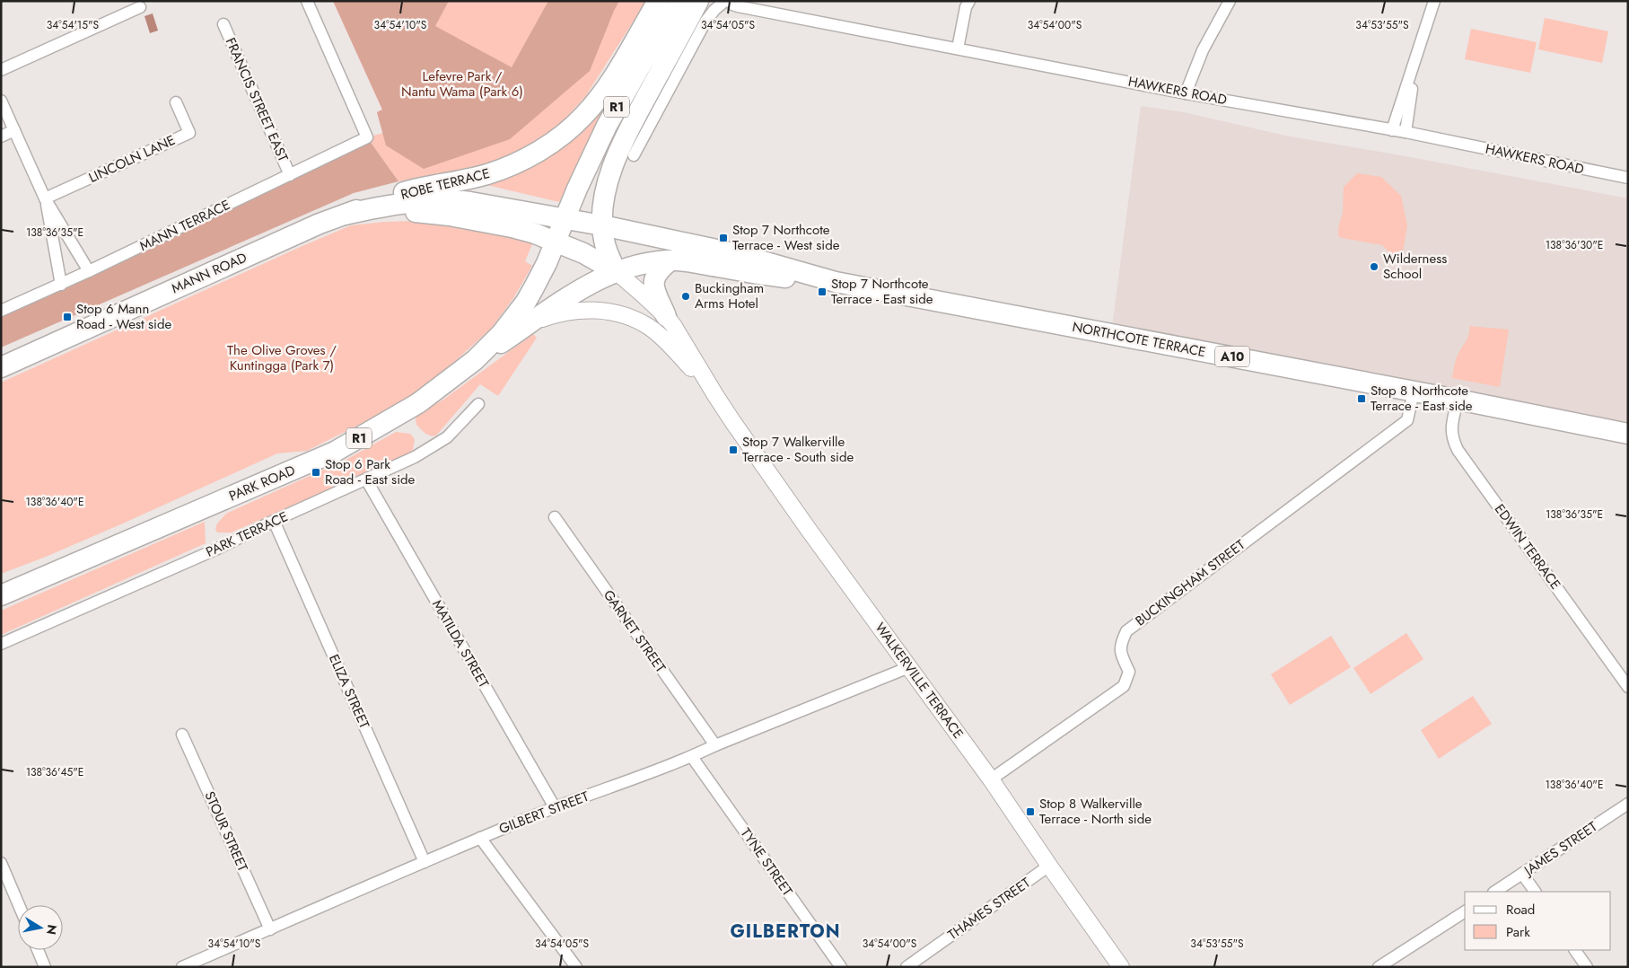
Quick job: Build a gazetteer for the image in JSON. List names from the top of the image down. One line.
{"streets":{"highway":["R1","ROBE TERRACE","MANN ROAD","NORTHCOTE TERRACE","A10","PARK ROAD"],"street":["HAWKERS ROAD","FRANCIS STREET EAST","LINCOLN LANE","MANN TERRACE","PARK TERRACE","EDWIN TERRACE","BUCKINGHAM STREET","GARNET STREET","MATILDA STREET","WALKERVILLE TERRACE","ELIZA STREET","GILBERT STREET","STOUR STREET","JAMES STREET","TYNE STREET","THAMES STREET"]},"crossings":[["FRANCIS STREET EAST","MANN TERRACE"],["R1","NORTHCOTE TERRACE"],["R1","PARK ROAD"],["ROBE TERRACE","MANN ROAD"],["ROBE TERRACE","NORTHCOTE TERRACE"],["MANN ROAD","NORTHCOTE TERRACE"],["NORTHCOTE TERRACE","PARK ROAD"],["NORTHCOTE TERRACE","EDWIN TERRACE"],["NORTHCOTE TERRACE","BUCKINGHAM STREET"],["NORTHCOTE TERRACE","WALKERVILLE TERRACE"],["PARK TERRACE","MATILDA STREET"],["PARK TERRACE","ELIZA STREET"],["BUCKINGHAM STREET","WALKERVILLE TERRACE"],["GARNET STREET","GILBERT STREET"],["MATILDA STREET","GILBERT STREET"],["WALKERVILLE TERRACE","GILBERT STREET"],["WALKERVILLE TERRACE","THAMES STREET"],["ELIZA STREET","GILBERT STREET"],["GILBERT STREET","STOUR STREET"],["GILBERT STREET","TYNE STREET"]],"districts":["GILBERTON"],"parks":["Lefevre Park / Nantu Wama (Park 6)","The Olive Groves / Kuntingga (Park 7)"],"places":{"transit":["Stop 7 Northcote Terrace - West side","Stop 7 Northcote Terrace - East side","Stop 6 Mann Road - West side","Stop 8 Northcote Terrace - East side","Stop 7 Walkerville Terrace - South side","Stop 6 Park Road - East side","Stop 8 Walkerville Terrace - North side"],"other":["Wilderness School","Buckingham Arms Hotel"]},"legend":["Road","Park"],"north":"right","coordinates":["34°54'10\"S","34°54'05\"S","34°54'00\"S","34°53'55\"S","34°54'15\"S","138°36'35\"E","138°36'30\"E","138°36'40\"E","138°36'45\"E"]}
